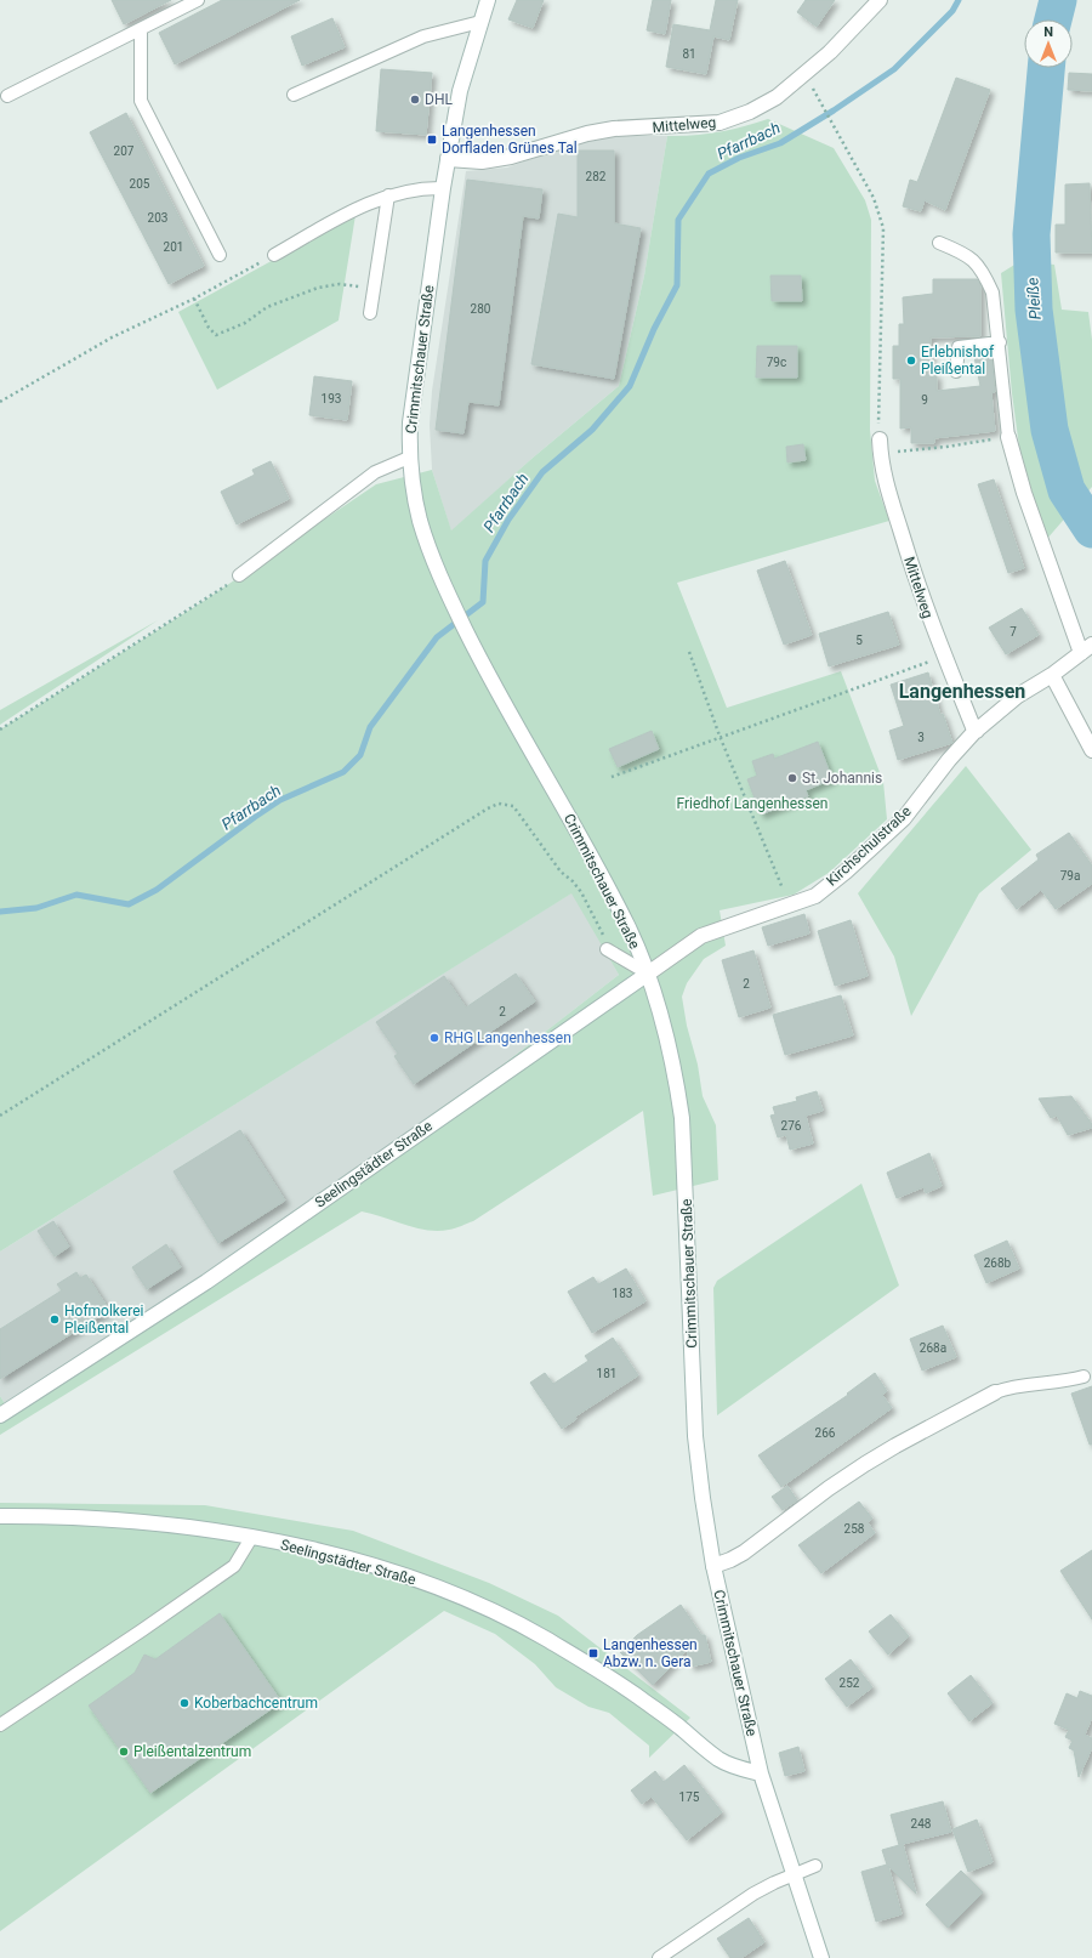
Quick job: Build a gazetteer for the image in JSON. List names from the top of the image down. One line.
{"streets":{"street":["Mittelweg","Crimmitschauer Straße","Kirchschulstraße","Seelingstädter Straße"]},"crossings":[["Mittelweg","Crimmitschauer Straße"],["Mittelweg","Kirchschulstraße"],["Crimmitschauer Straße","Kirchschulstraße"],["Crimmitschauer Straße","Seelingstädter Straße"],["Kirchschulstraße","Seelingstädter Straße"]],"districts":["Langenhessen"],"water":["Pfarrbach","Pleiße"],"parks":["Friedhof Langenhessen"],"places":{"other":["DHL","Erlebnishof Pleißental","St. Johannis","RHG Langenhessen","Hofmolkerei Pleißental","Koberbachcentrum","Pleißentalzentrum"],"transit":["Langenhessen Dorfladen Grünes Tal","Langenhessen Abzw. n. Gera"]},"house_numbers":["81","207","282","205","203","201","280","79c","193","9","7","5","3","79a","2","2","276","268b","183","268a","181","266","258","252","175","248"],"north":"top"}
